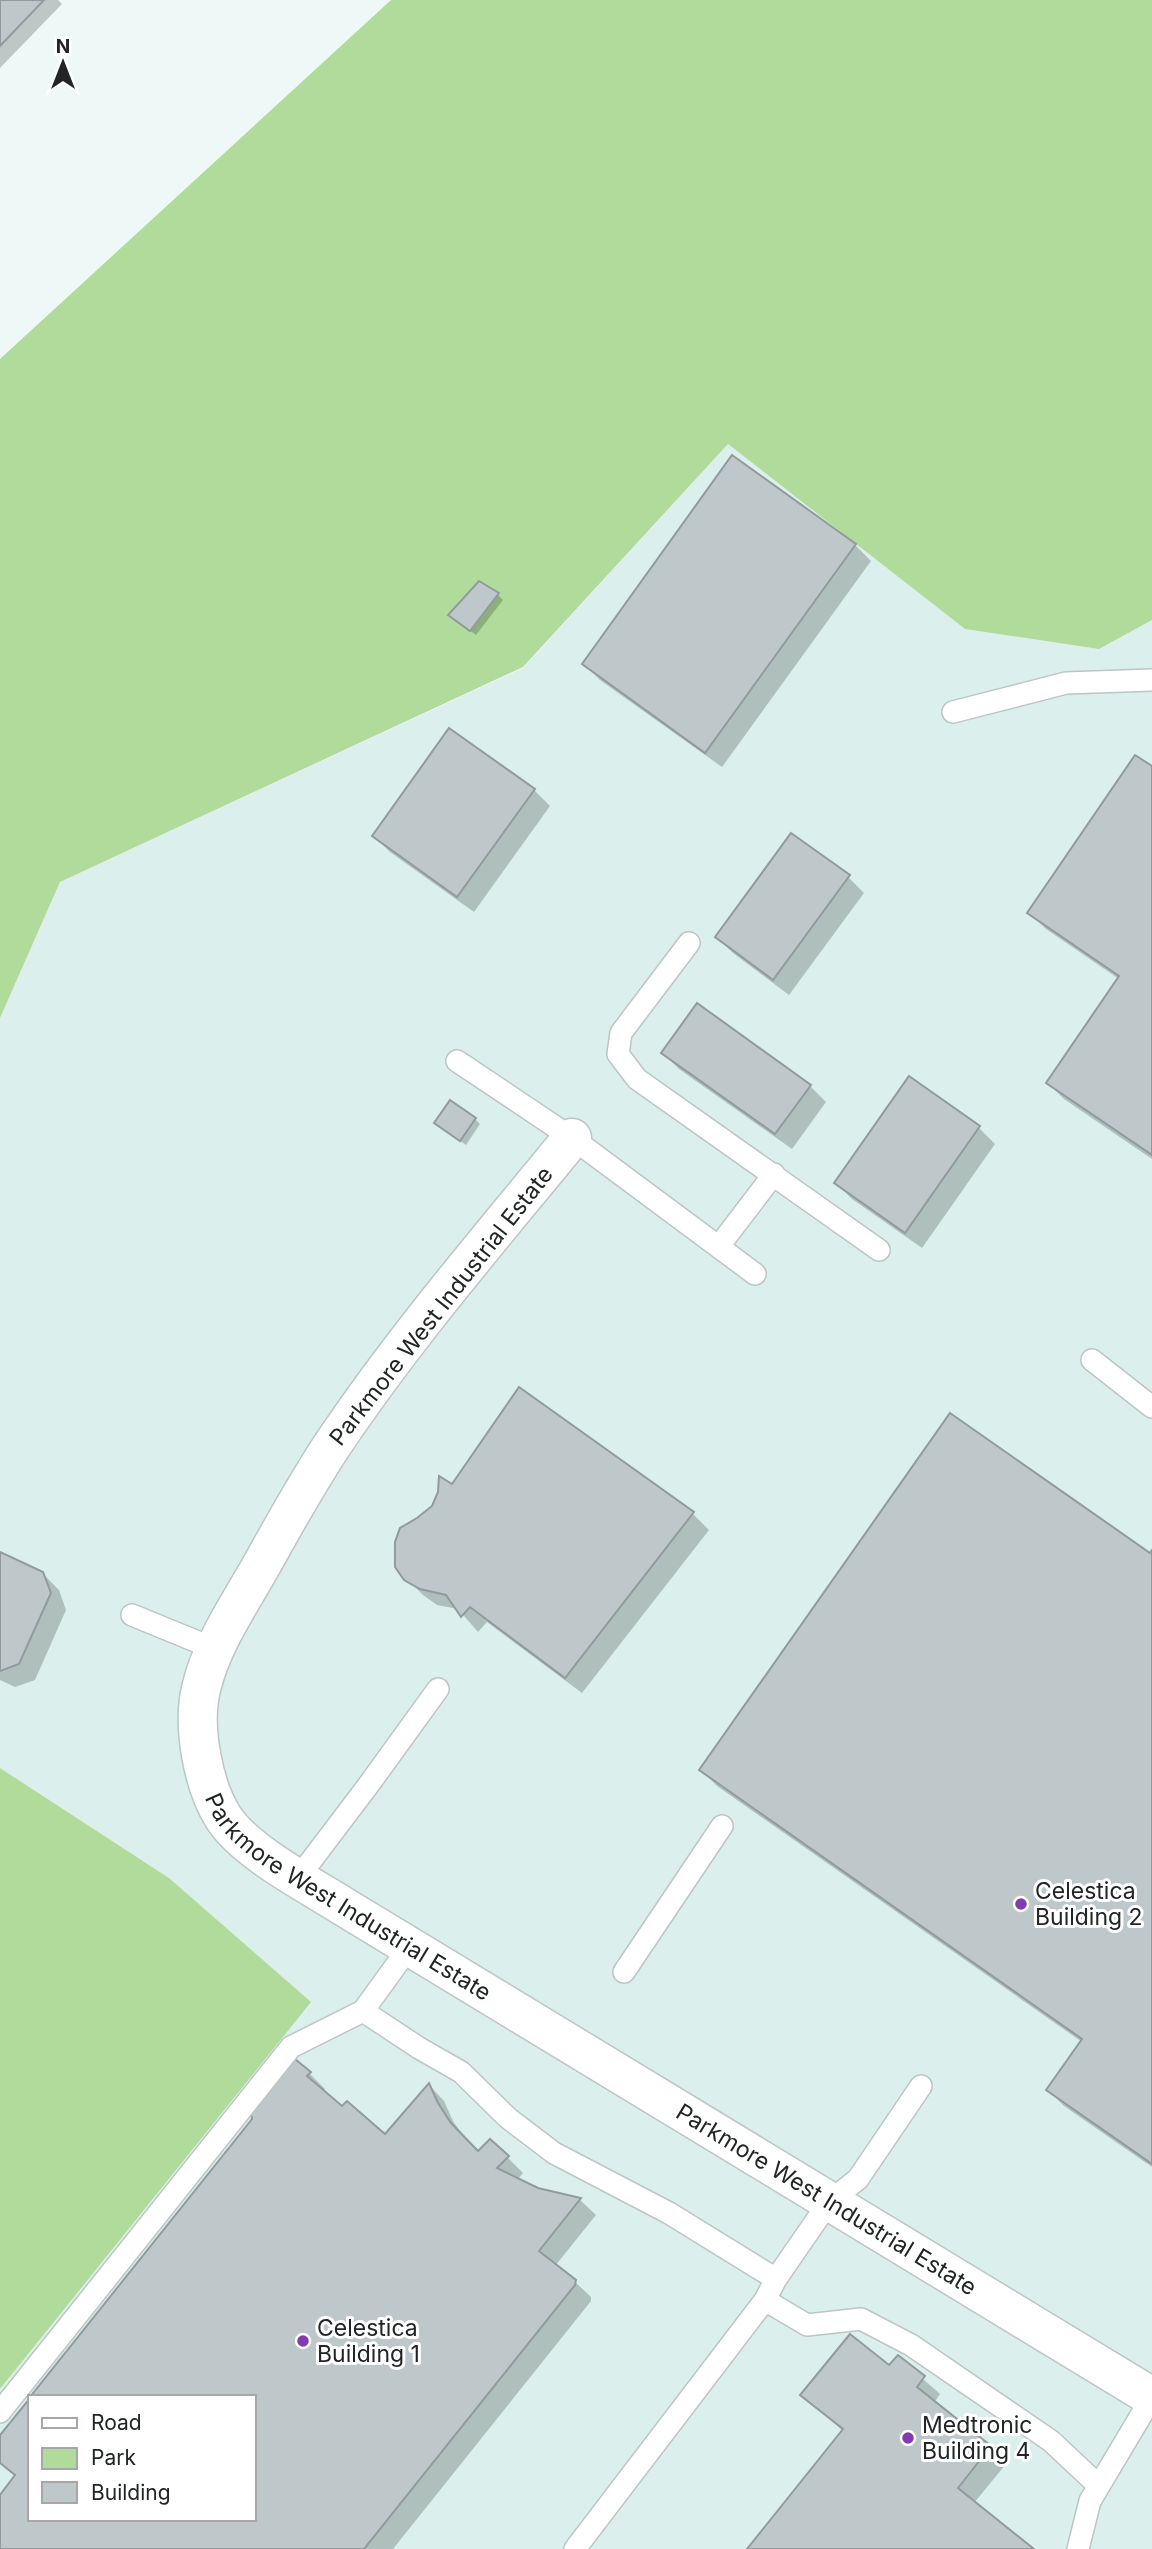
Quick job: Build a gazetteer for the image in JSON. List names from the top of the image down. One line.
{"streets":{"street":["Parkmore West Industrial Estate"]},"places":["Celestica Building 2","Celestica Building 1","Medtronic Building 4"],"legend":["Road","Park","Building"],"north":"top"}
